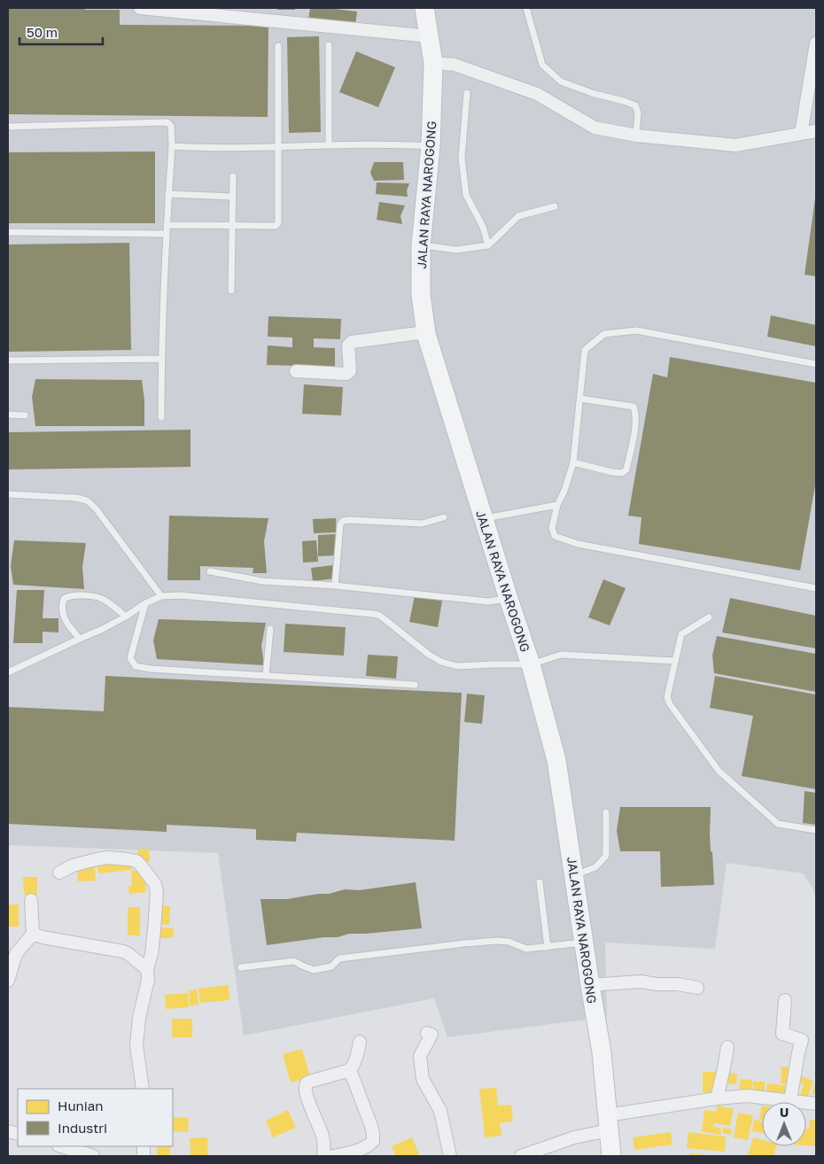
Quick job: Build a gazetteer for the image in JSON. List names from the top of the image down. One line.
{"streets":{"main road":["JALAN RAYA NAROGONG"]},"legend":["Hunian","Industri"],"scale_bar":"50 m","north":"top"}
